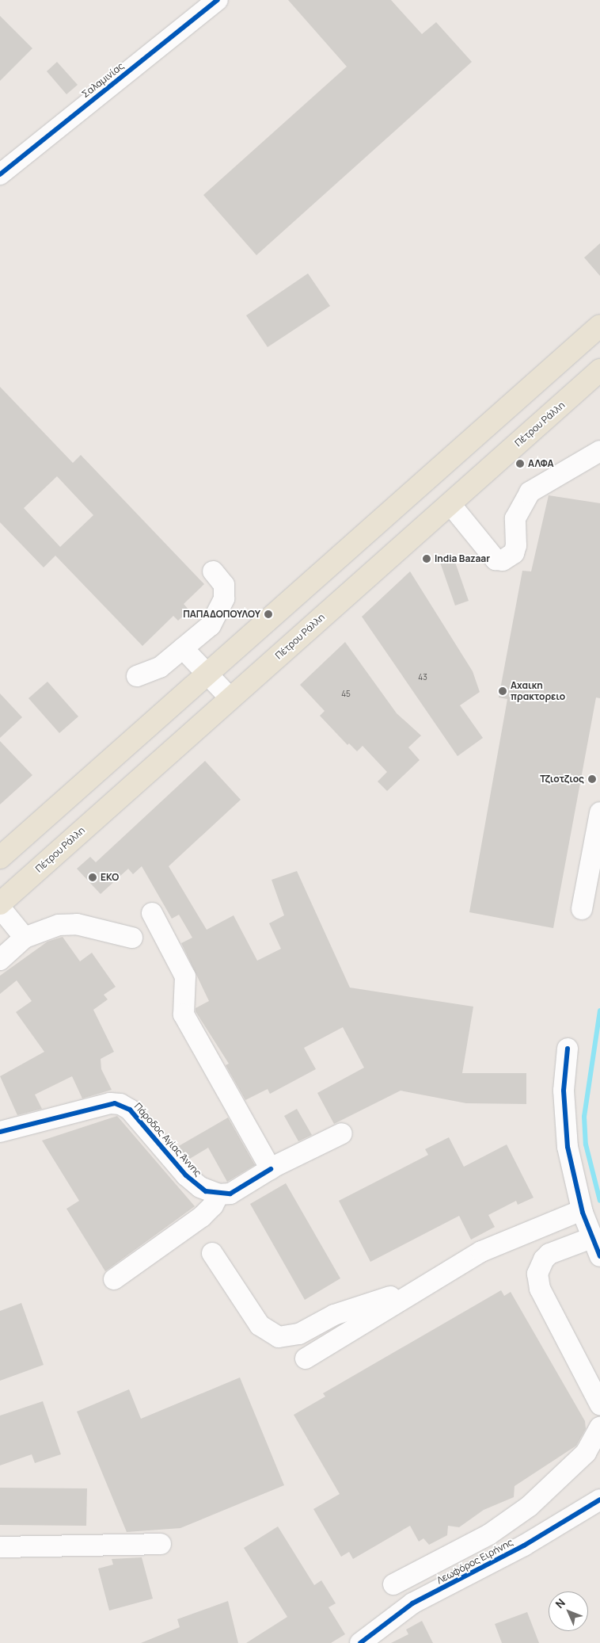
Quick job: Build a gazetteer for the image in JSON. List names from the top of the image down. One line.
{"streets":{"main road":["Πέτρου Ράλλη"],"street":["Σαλαμινίας","Πάροδος Αγίας Άννης","Λεωφόρος Ειρήνης"]},"places":["ΑΛΦΑ","India Bazaar","ΠΑΠΑΔΟΠΟΥΛΟΥ","Αχαικη πρακτορειο","Τζιοτζιος","EKO"],"house_numbers":["43","45"],"north":"top left"}
